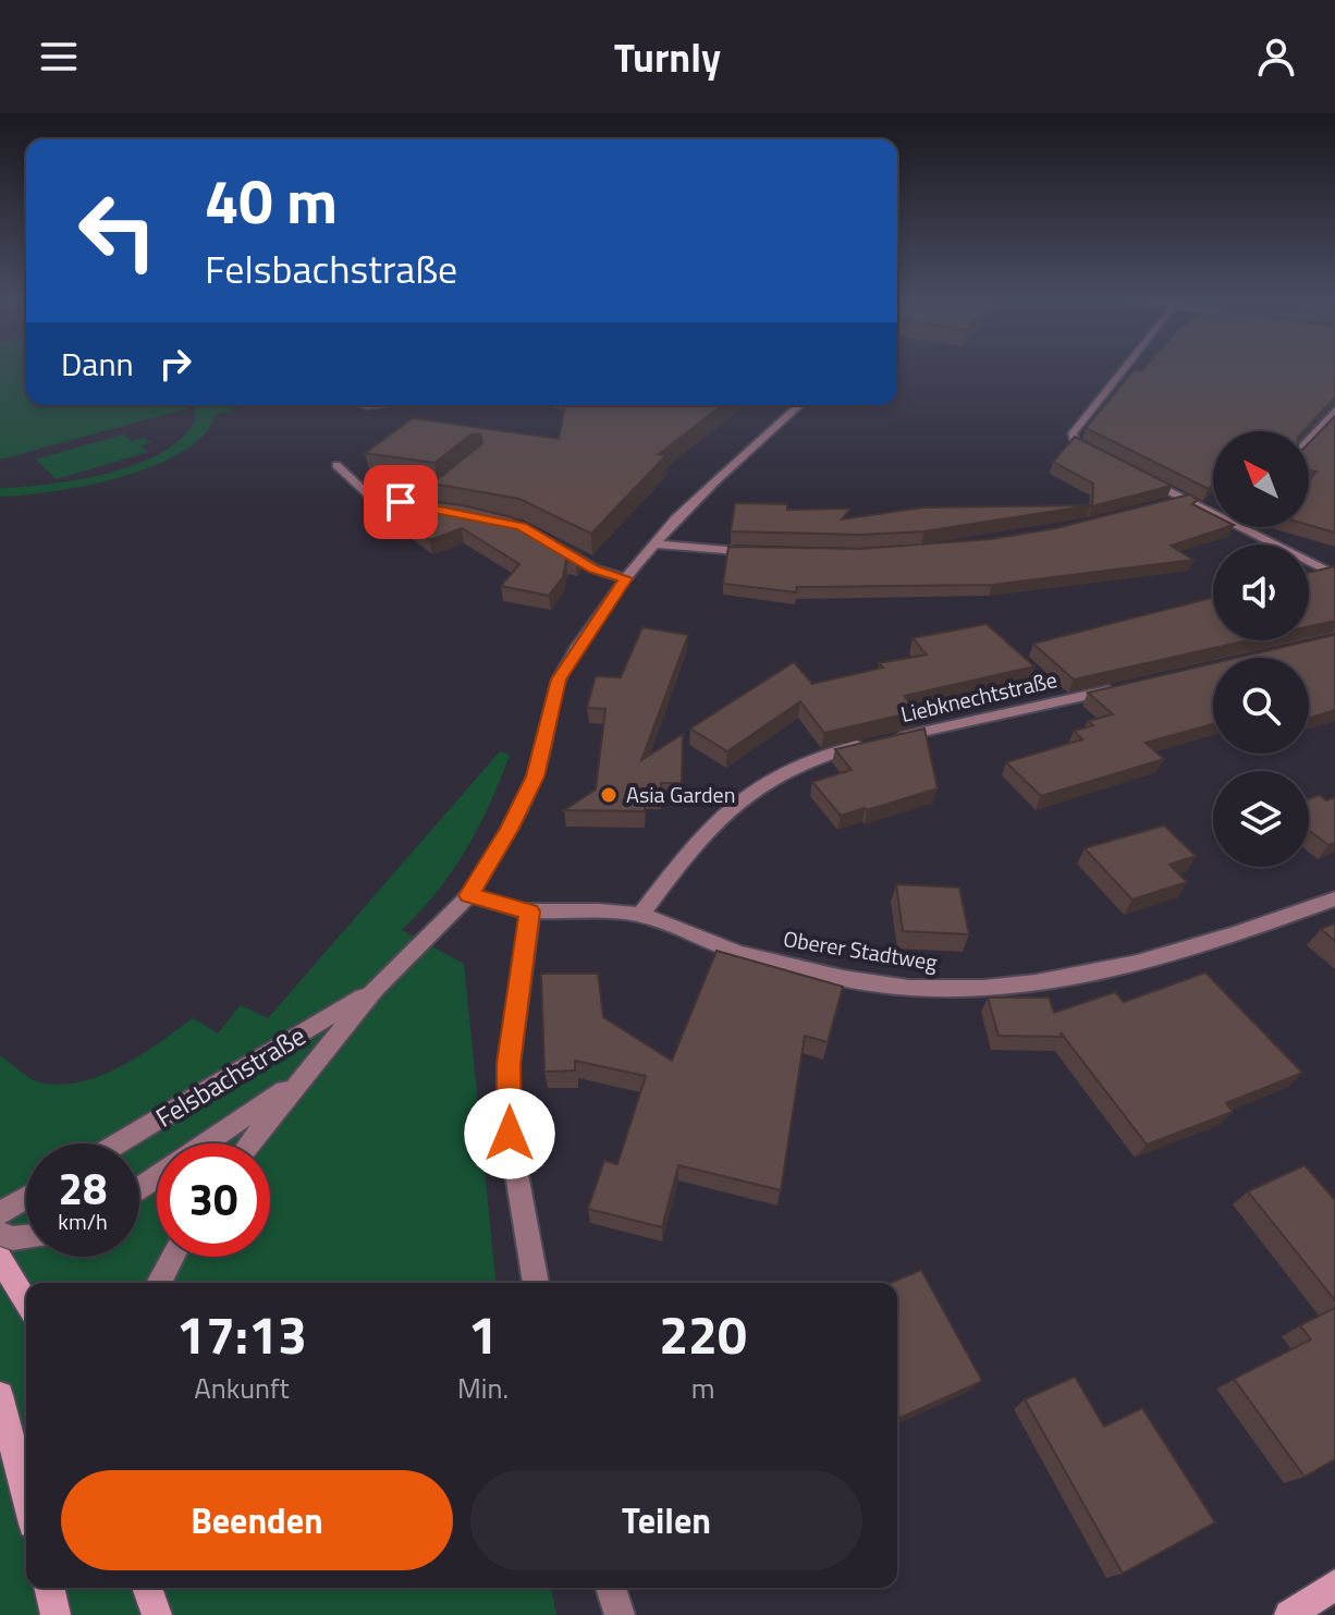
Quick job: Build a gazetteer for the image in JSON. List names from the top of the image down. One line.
{"streets":{"street":["Liebknechtstraße","Oberer Stadtweg","Felsbachstraße"]},"crossings":[["Liebknechtstraße","Oberer Stadtweg"]],"places":["Asia Garden"],"north":"top left","page":{"header":"Turnly","turn":["40 m","Felsbachstraße"],"then":"Dann","speed":"28 km/h","limit":"30","eta":["17:13","Ankunft","1","Min.","220","m"],"buttons":["Beenden","Teilen"]}}
